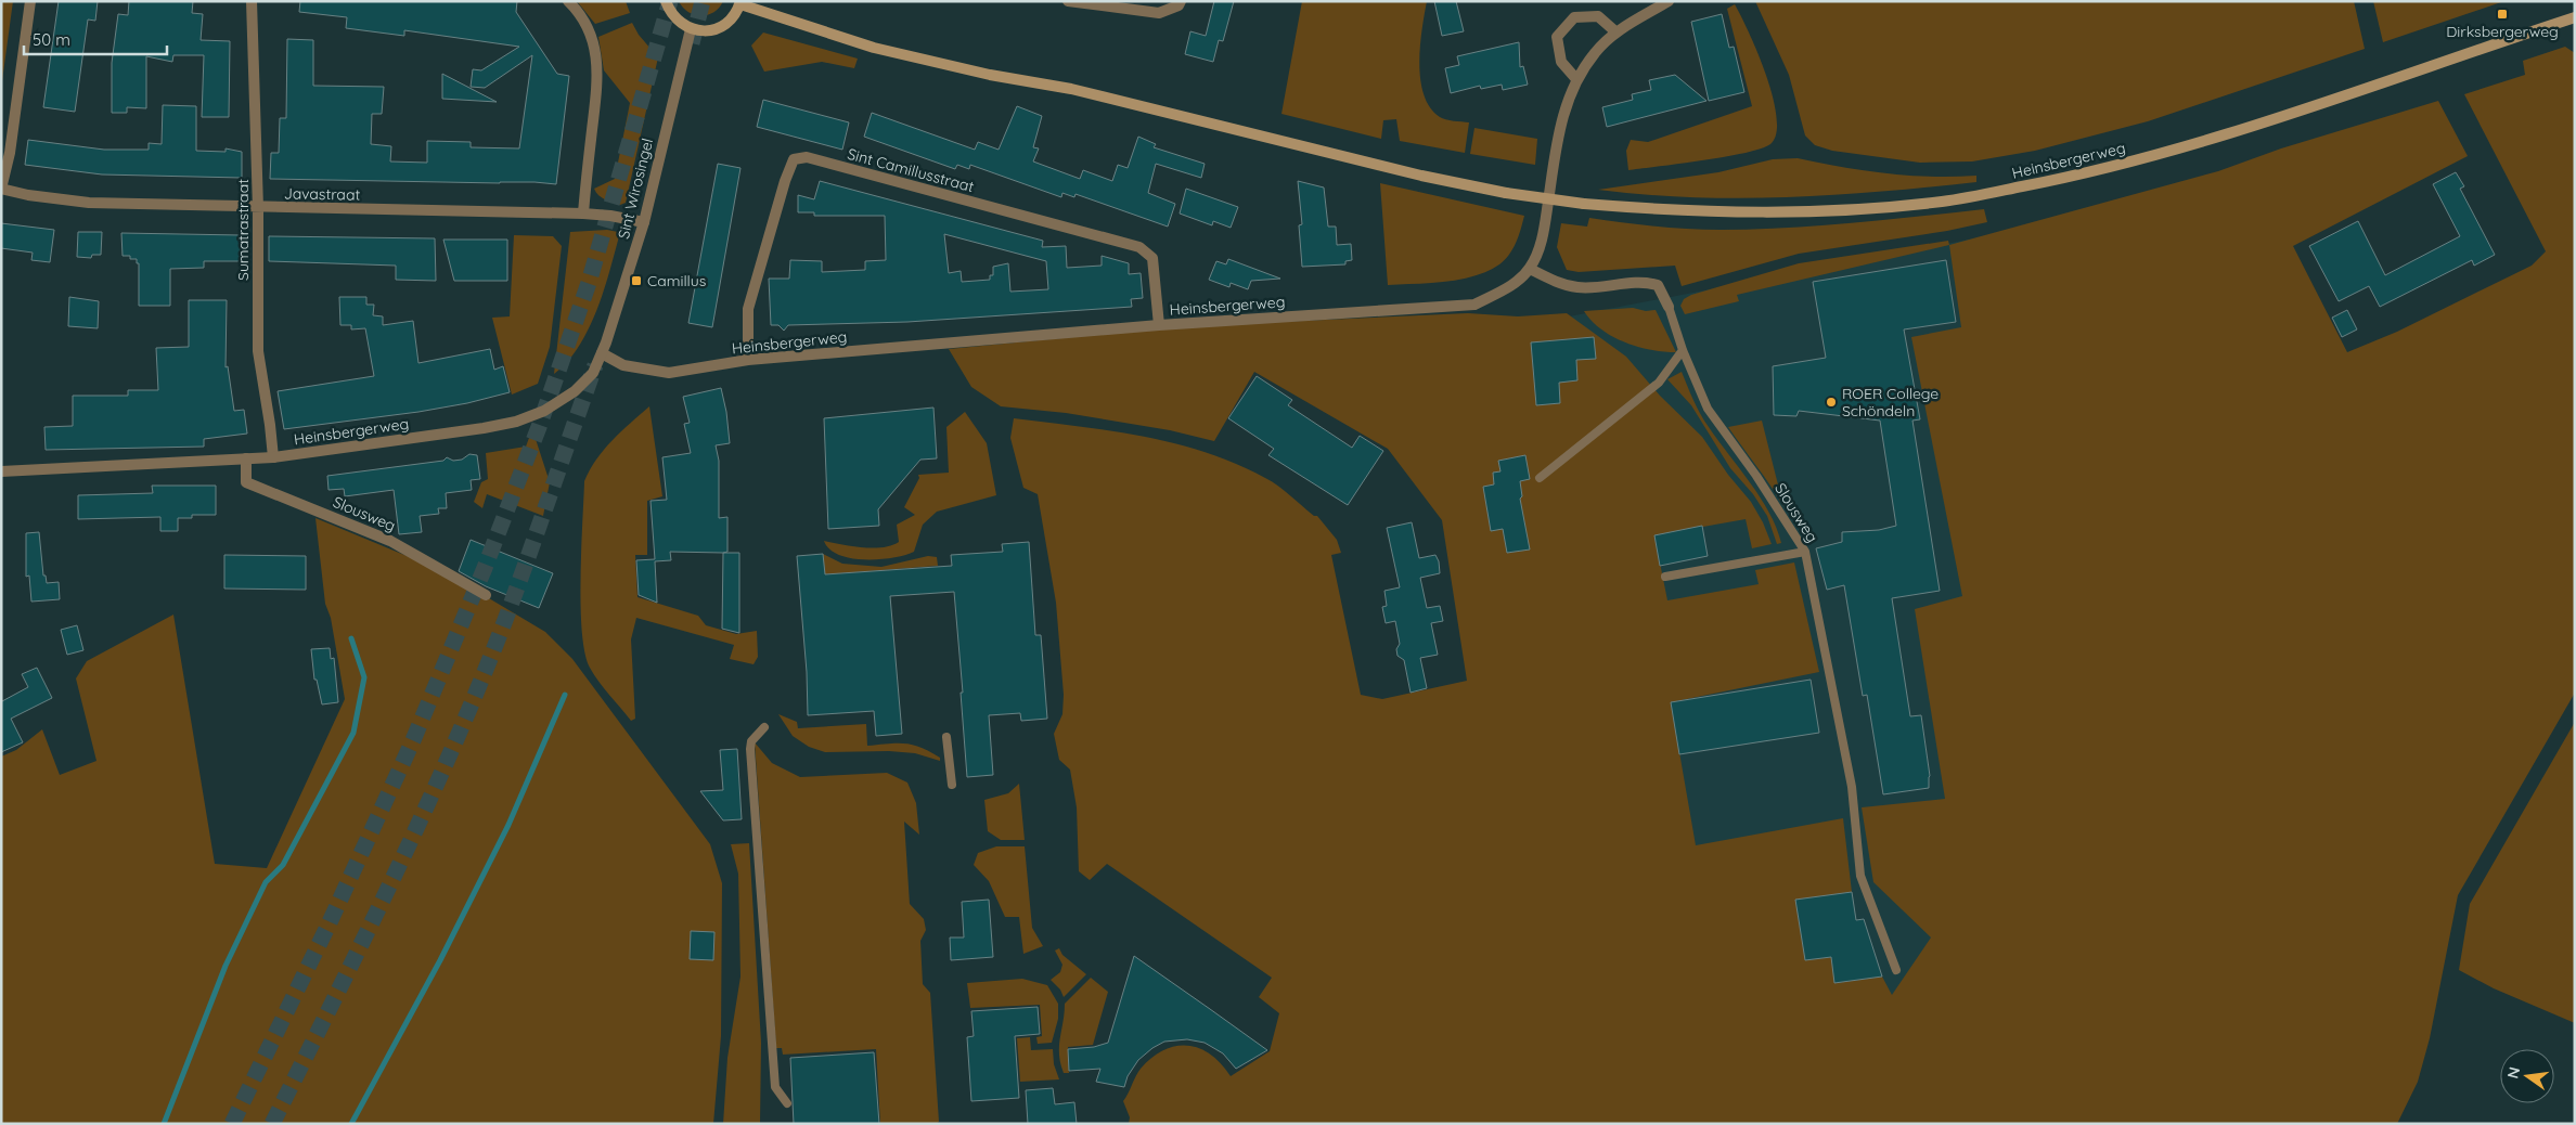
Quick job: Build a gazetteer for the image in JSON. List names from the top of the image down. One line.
{"streets":{"main road":["Heinsbergerweg"],"street":["Sint Camillusstraat","Sint Wirosingel","Javastraat","Sumatrastraat","Slousweg"]},"crossings":[["Heinsbergerweg","Sint Camillusstraat"],["Heinsbergerweg","Sint Wirosingel"],["Heinsbergerweg","Sumatrastraat"],["Heinsbergerweg","Slousweg"],["Sint Wirosingel","Javastraat"],["Javastraat","Sumatrastraat"]],"places":{"transit":["Dirksbergerweg","Camillus"],"other":["ROER College Schöndeln"]},"scale_bar":"50 m","north":"left"}
